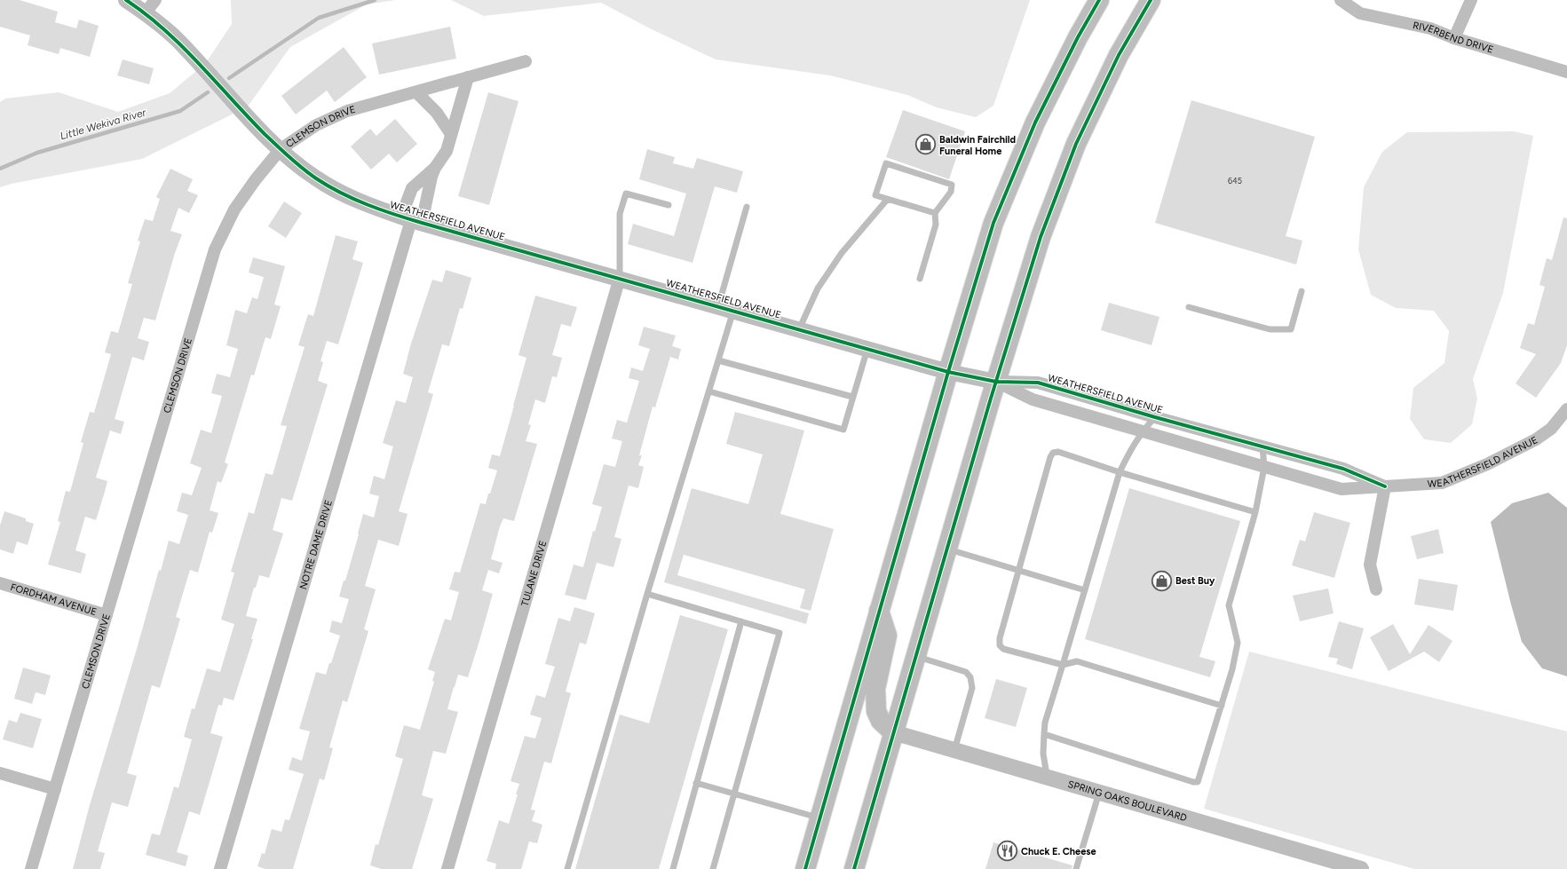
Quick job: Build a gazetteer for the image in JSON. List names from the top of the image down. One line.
{"streets":{"street":["RIVERBEND DRIVE","CLEMSON DRIVE","WEATHERSFIELD AVENUE","NOTRE DAME DRIVE","TULANE DRIVE","FORDHAM AVENUE","SPRING OAKS BOULEVARD"]},"crossings":[["CLEMSON DRIVE","WEATHERSFIELD AVENUE"],["CLEMSON DRIVE","NOTRE DAME DRIVE"],["CLEMSON DRIVE","FORDHAM AVENUE"],["WEATHERSFIELD AVENUE","NOTRE DAME DRIVE"],["WEATHERSFIELD AVENUE","TULANE DRIVE"]],"water":["Little Wekiva River"],"places":{"shop":["Baldwin Fairchild Funeral Home","Best Buy"],"restaurant":["Chuck E. Cheese"]},"house_numbers":["645"]}
